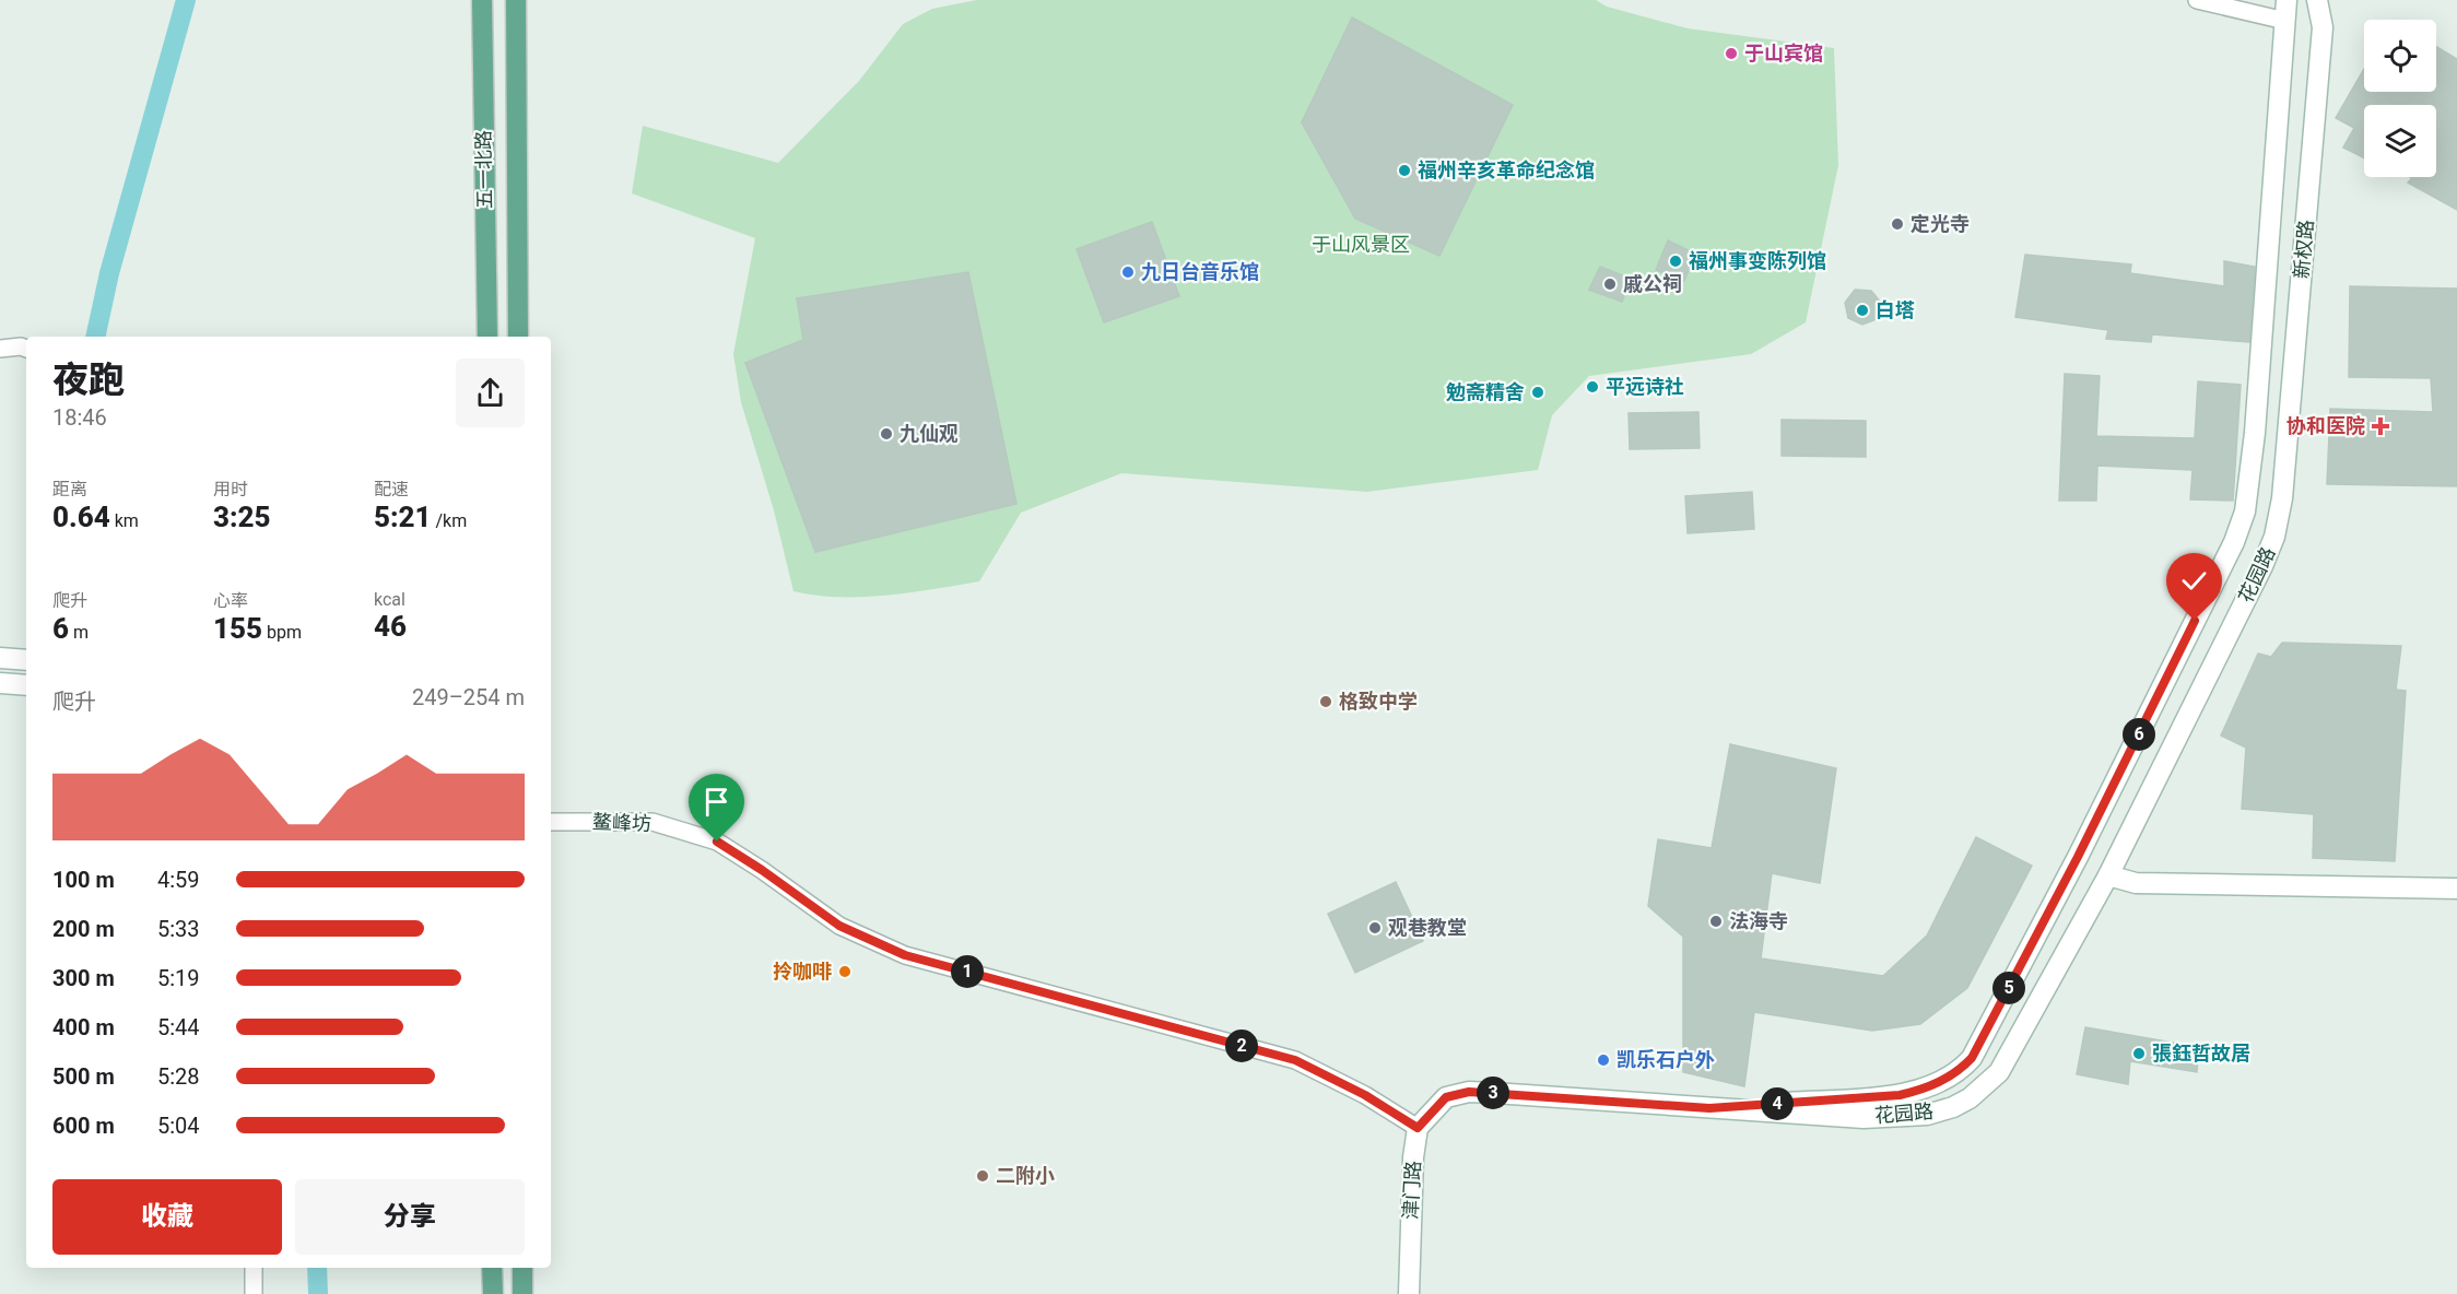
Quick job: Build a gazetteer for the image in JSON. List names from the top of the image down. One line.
{"streets":{"main road":["五一北路"],"street":["新权路","花园路","鳌峰坊","津门路"]},"crossings":[["新权路","花园路"],["鳌峰坊","津门路"]],"parks":["于山风景区"],"places":{"other":["于山宾馆","福州辛亥革命纪念馆","定光寺","福州事变陈列馆","九日台音乐馆","戚公祠","白塔","平远诗社","勉斋精舍","九仙观","格致中学","法海寺","观巷教堂","拎咖啡","張鈺哲故居","凯乐石户外","二附小"],"health":["协和医院"]},"page":{"heading":["夜跑","18:46"],"stats":[["距离","0.64 km"],["用时","3:25"],["配速","5:21 /km"],["爬升","6 m"],["心率","155 bpm"],["kcal","46"]],"chart":["爬升","249–254 m"],"pins":["6","1","5","2","3","4"],"list":[{"name":"100 m","note":"4:59"},{"name":"200 m","note":"5:33"},{"name":"300 m","note":"5:19"},{"name":"400 m","note":"5:44"},{"name":"500 m","note":"5:28"},{"name":"600 m","note":"5:04"}],"buttons":["收藏","分享"]}}
